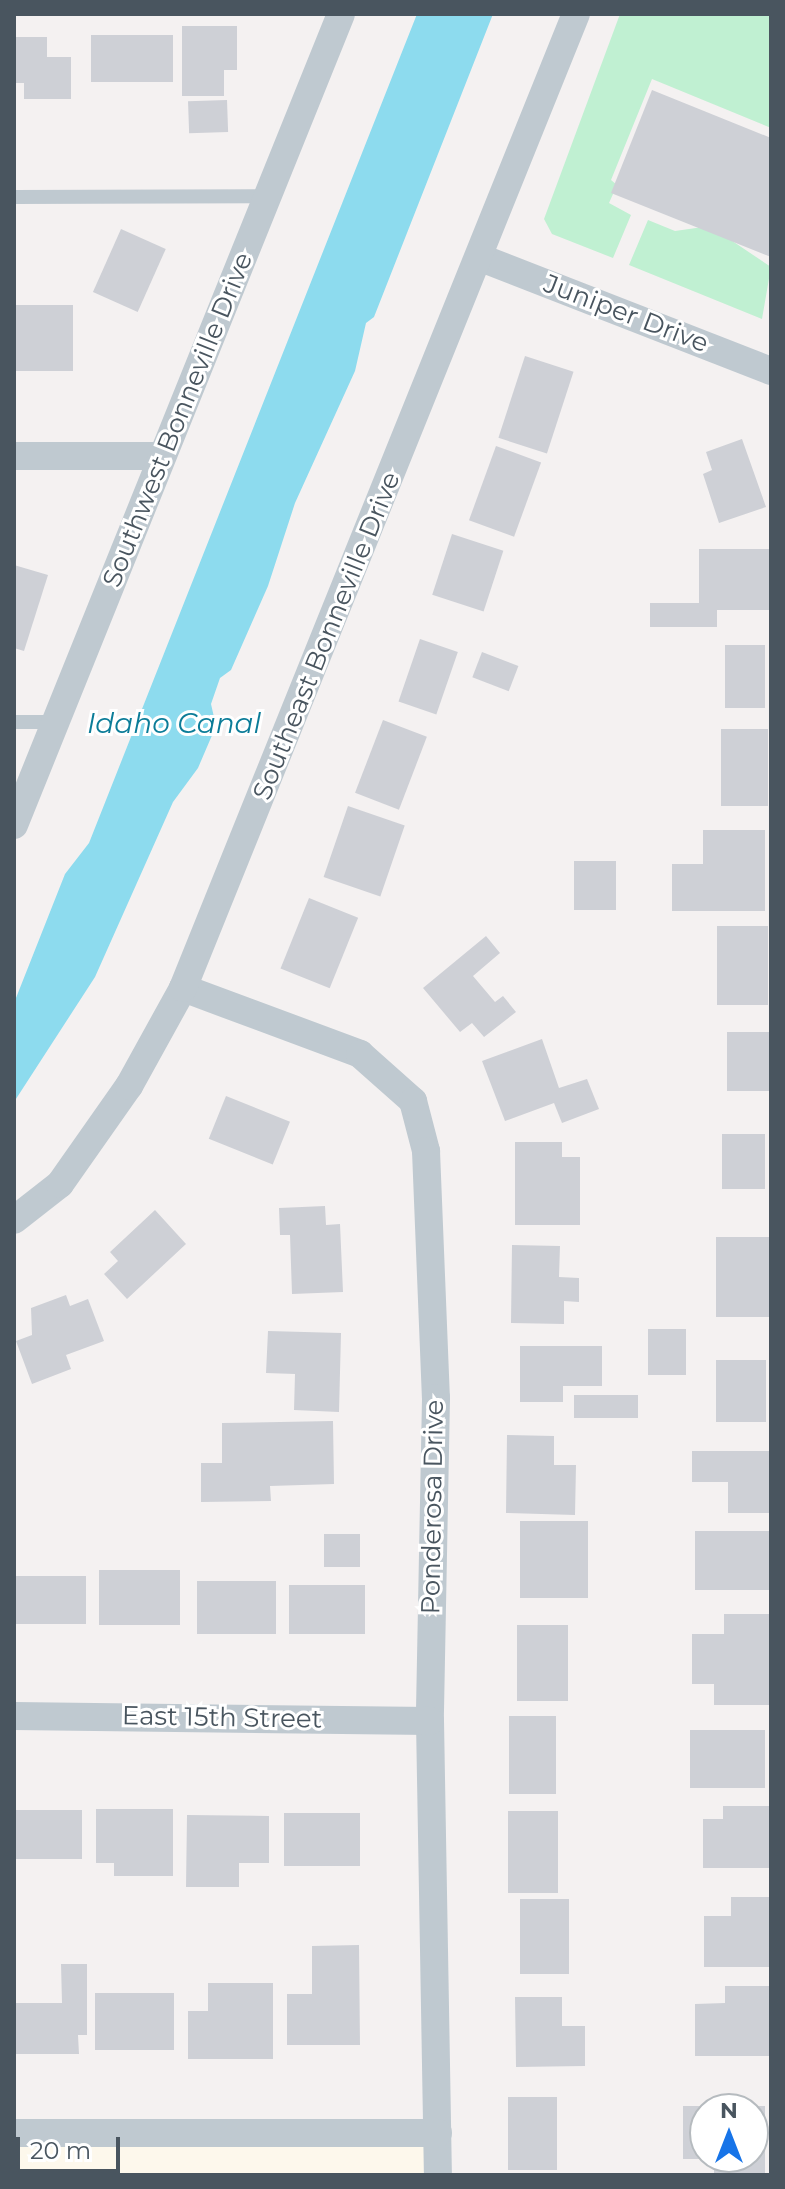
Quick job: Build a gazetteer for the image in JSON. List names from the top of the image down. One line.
{"streets":{"street":["Juniper Drive","Southwest Bonneville Drive","Southeast Bonneville Drive","Ponderosa Drive","East 15th Street"]},"crossings":[["Juniper Drive","Southeast Bonneville Drive"],["Southeast Bonneville Drive","Ponderosa Drive"],["Ponderosa Drive","East 15th Street"]],"water":["Idaho Canal"],"scale_bar":"20 m","north":"top"}
